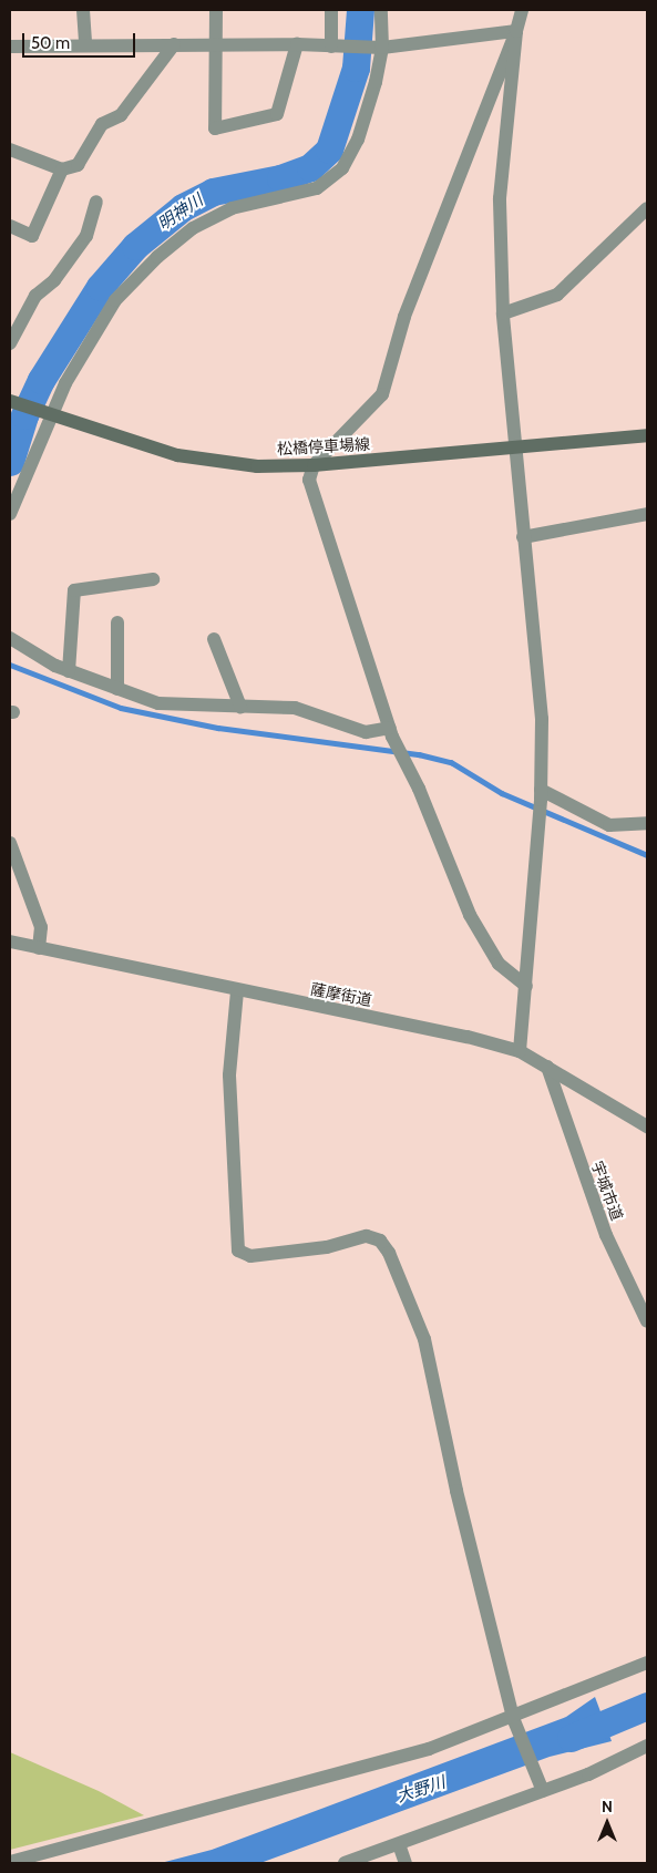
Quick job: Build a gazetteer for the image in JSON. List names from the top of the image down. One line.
{"streets":{"main road":["松橋停車場線"],"street":["薩摩街道","宇城市道"]},"crossings":[["薩摩街道","宇城市道"]],"water":["明神川","大野川"],"scale_bar":"50 m","north":"top"}
